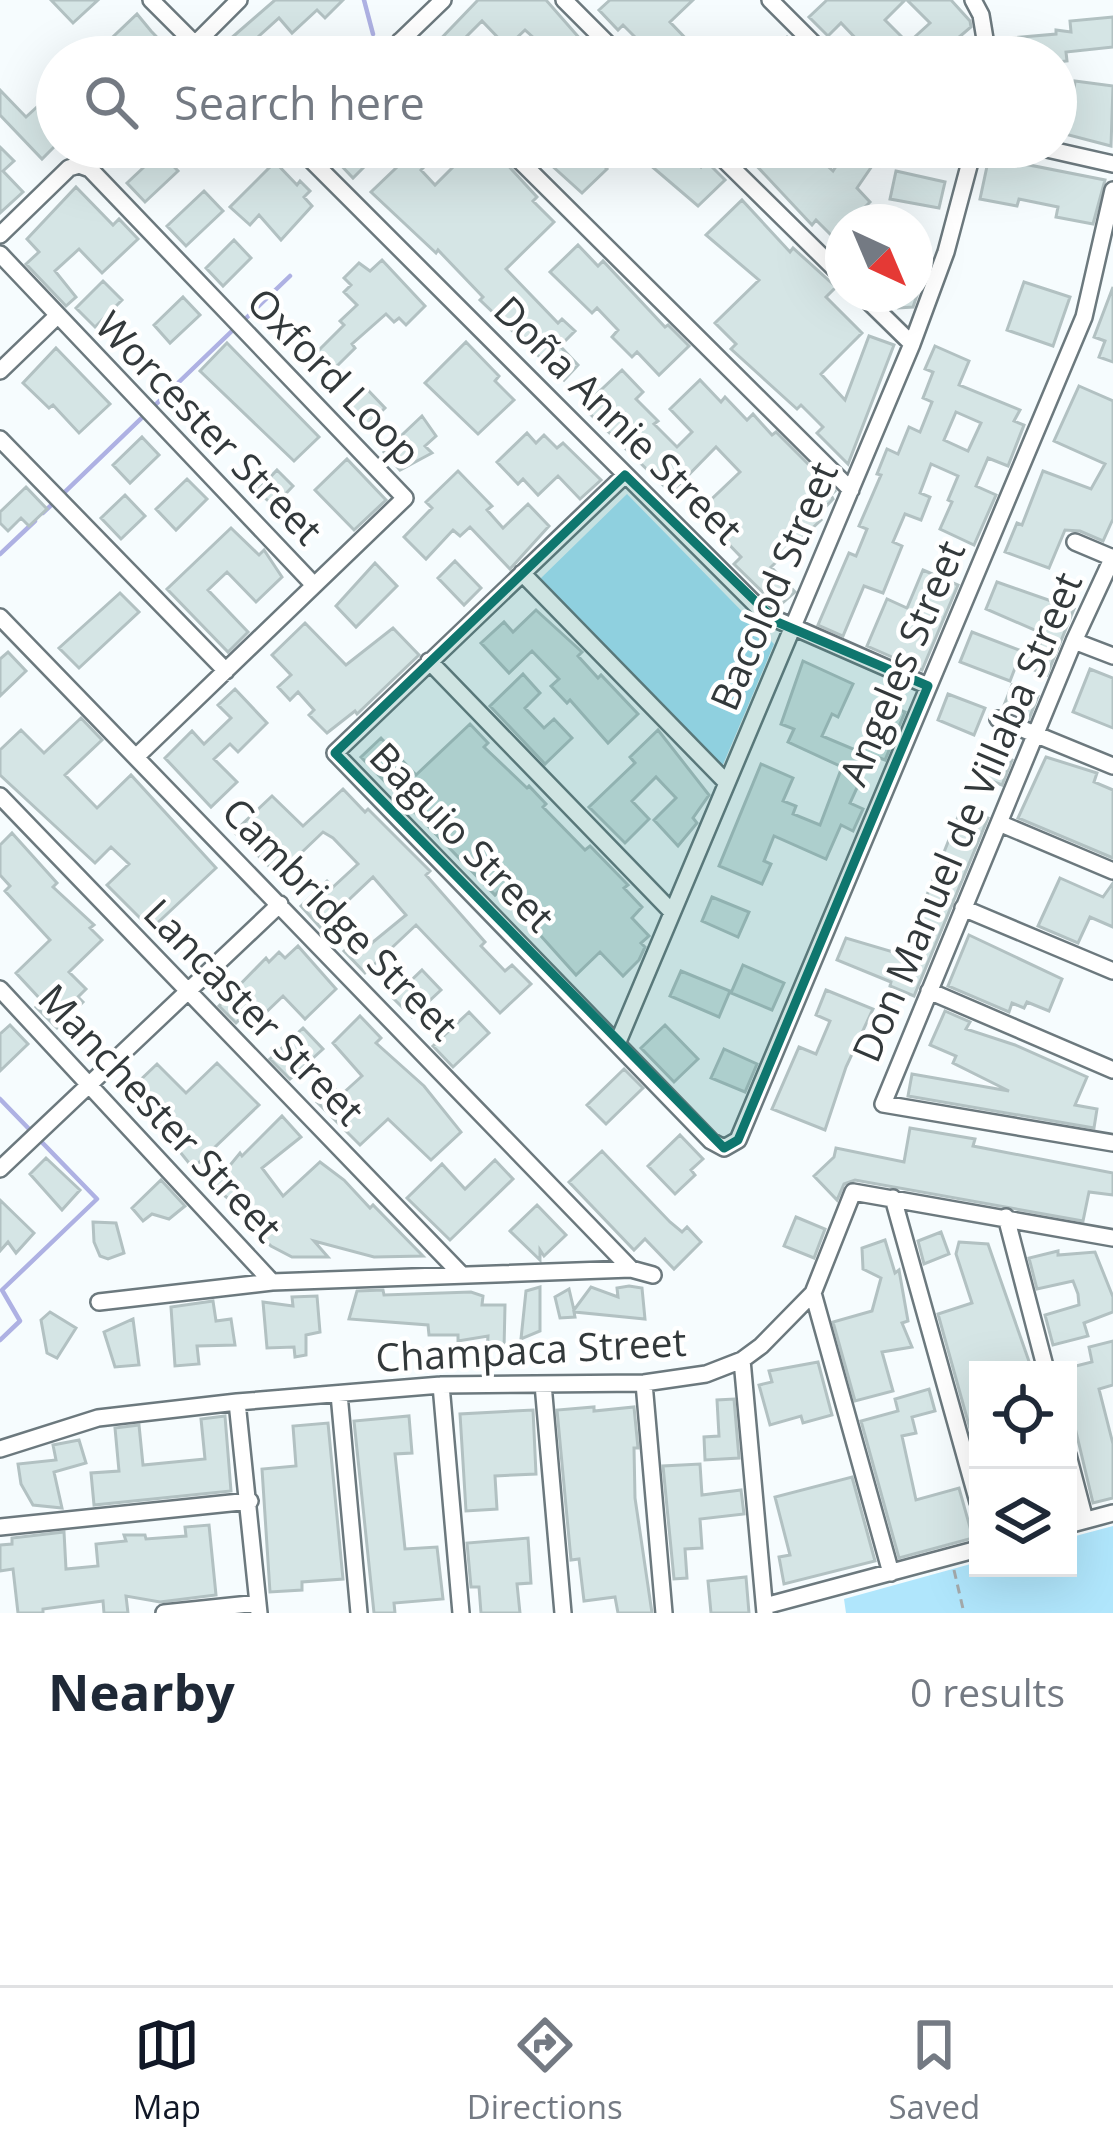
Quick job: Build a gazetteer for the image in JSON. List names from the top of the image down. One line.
{"streets":{"street":["Oxford Loop","Doña Annie Street","Worcester Street","Bacolod Street","Angeles Street","Don Manuel de Villaba Street","Baguio Street","Cambridge Street","Lancaster Street","Manchester Street","Champaca Street"]},"crossings":[["Oxford Loop","Worcester Street"],["Oxford Loop","Cambridge Street"],["Doña Annie Street","Bacolod Street"],["Doña Annie Street","Angeles Street"],["Doña Annie Street","Baguio Street"],["Bacolod Street","Baguio Street"],["Angeles Street","Baguio Street"],["Cambridge Street","Lancaster Street"],["Cambridge Street","Manchester Street"]],"north":"bottom right","page":{"search":"Search here","heading":["Nearby","0 results"],"nav":["Map","Directions","Saved"]}}
